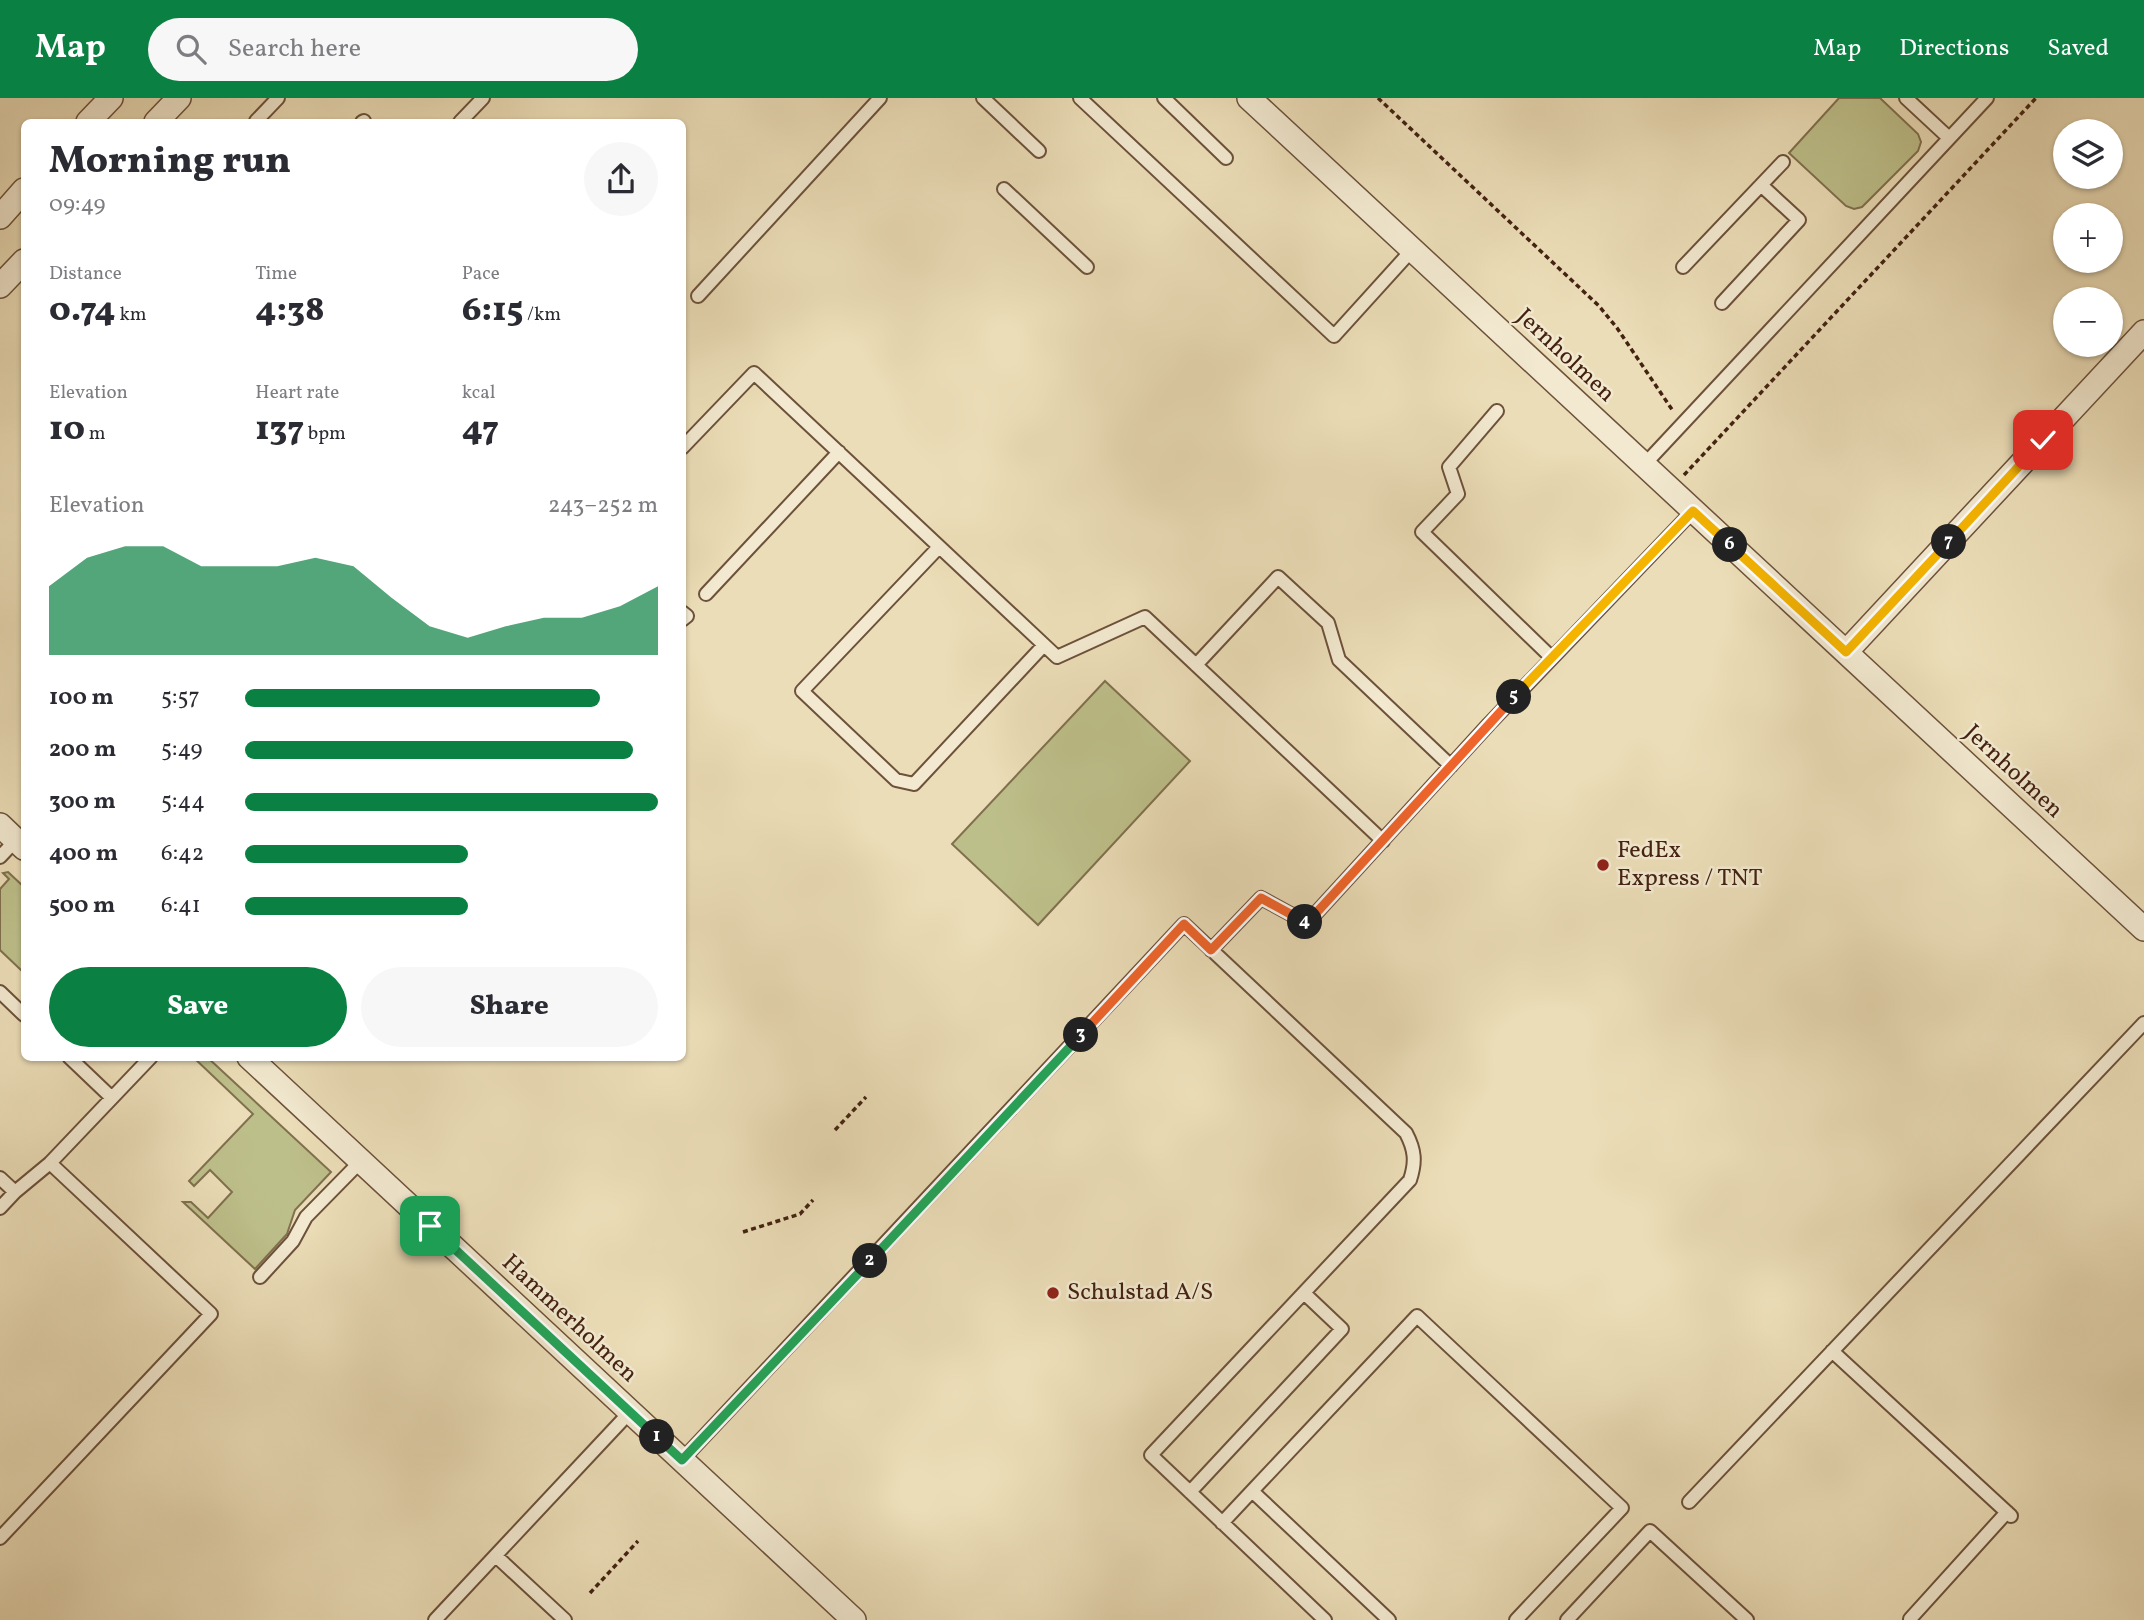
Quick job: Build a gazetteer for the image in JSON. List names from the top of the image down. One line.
{"streets":{"street":["Jernholmen","Hammerholmen"]},"places":["FedEx Express / TNT","Schulstad A/S"],"page":{"header":"Map","search":"Search here","nav":["Map","Directions","Saved"],"map_buttons":["+","−"],"heading":["Morning run","09:49"],"stats":[["Distance","0.74 km"],["Time","4:38"],["Pace","6:15 /km"],["Elevation","10 m"],["Heart rate","137 bpm"],["kcal","47"]],"chart":["Elevation","243–252 m"],"pins":["7","6","5","4","3","2","1"],"list":[{"name":"100 m","note":"5:57"},{"name":"200 m","note":"5:49"},{"name":"300 m","note":"5:44"},{"name":"400 m","note":"6:42"},{"name":"500 m","note":"6:41"}],"buttons":["Save","Share"]}}
